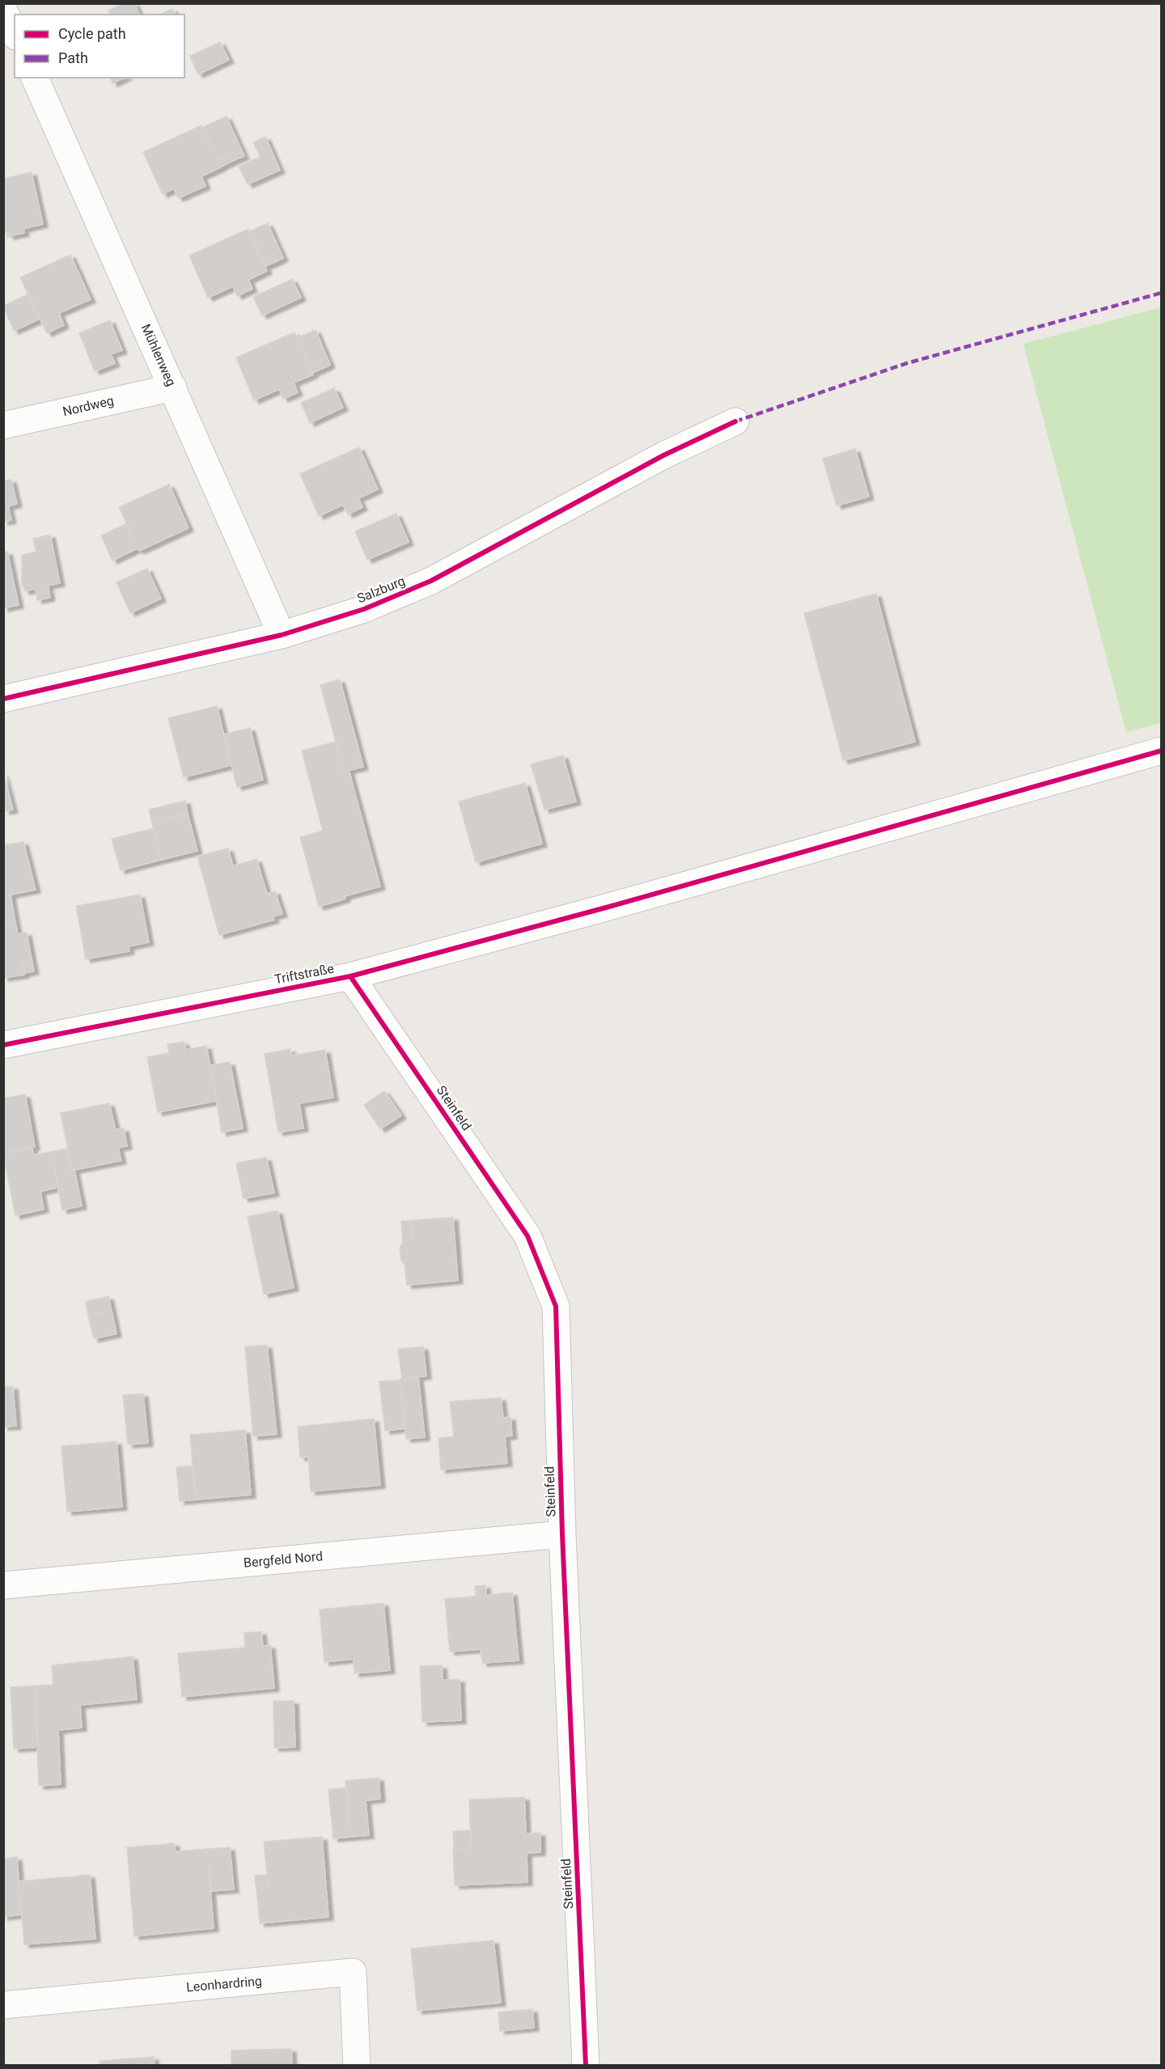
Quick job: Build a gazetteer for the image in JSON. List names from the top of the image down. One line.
{"streets":{"street":["Mühlenweg","Nordweg","Salzburg","Triftstraße","Steinfeld","Bergfeld Nord","Leonhardring"]},"crossings":[["Mühlenweg","Nordweg"],["Mühlenweg","Salzburg"],["Triftstraße","Steinfeld"],["Steinfeld","Bergfeld Nord"]],"legend":["Cycle path","Path"]}
